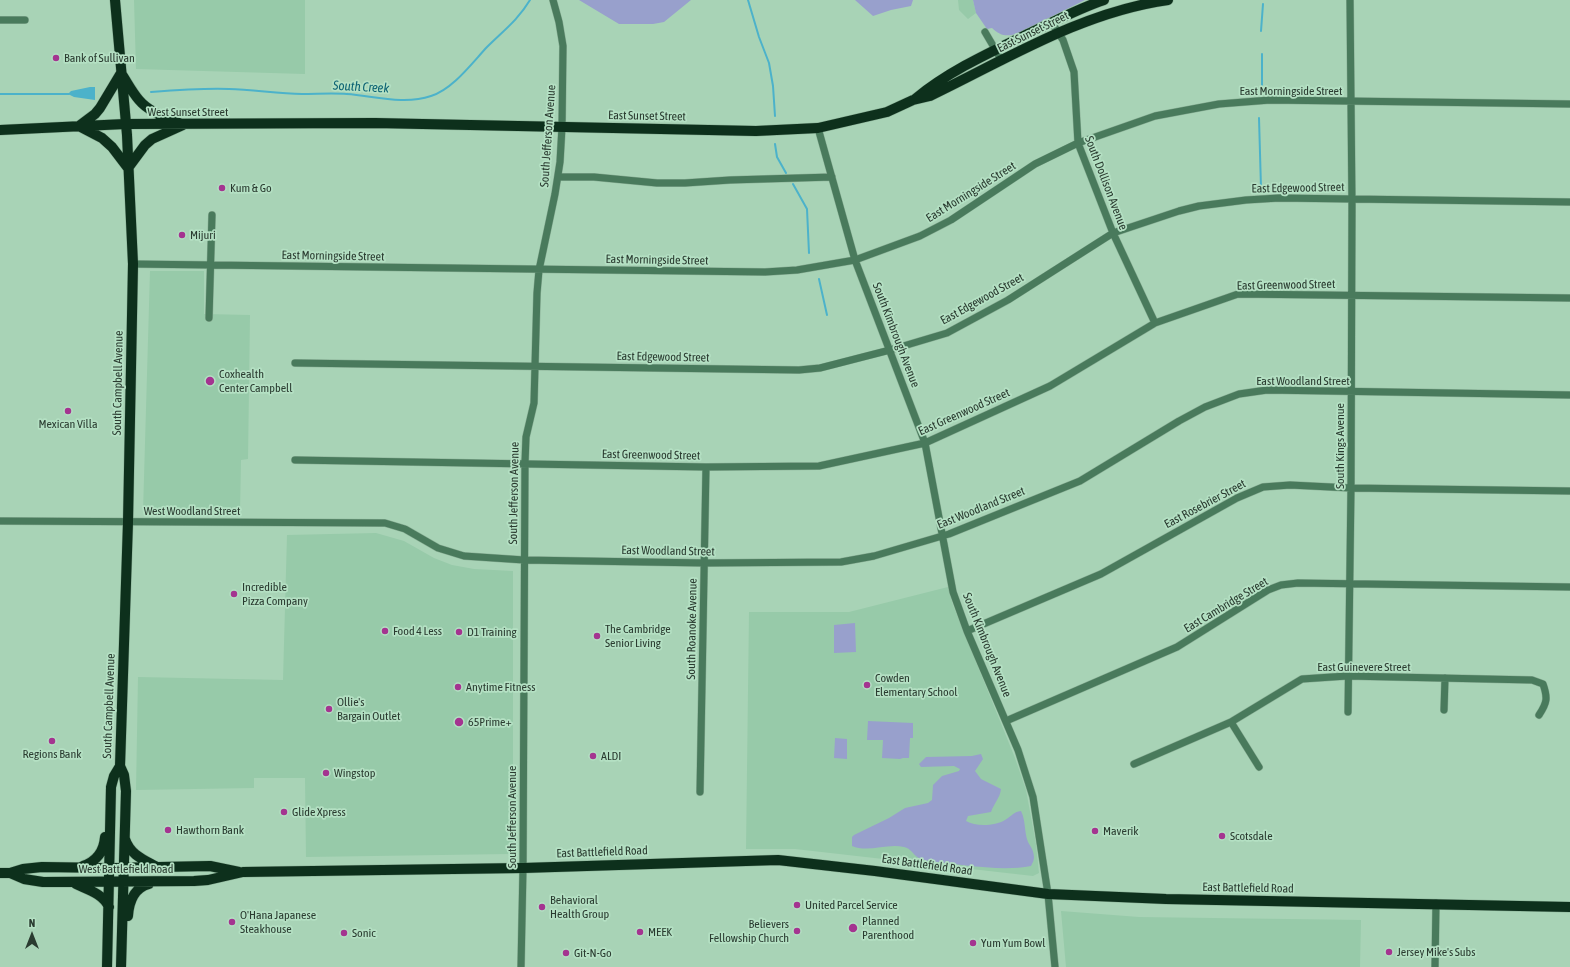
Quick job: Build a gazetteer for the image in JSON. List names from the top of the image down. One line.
{"streets":{"main road":["East Sunset Street","West Sunset Street","South Campbell Avenue","East Battlefield Road","West Battlefield Road"],"street":["East Morningside Street","South Jefferson Avenue","South Dollison Avenue","East Edgewood Street","East Greenwood Street","South Kimbrough Avenue","East Woodland Street","South Kings Avenue","East Rosebrier Street","West Woodland Street","East Cambridge Street","South Roanoke Avenue","East Guinevere Street"]},"crossings":[["East Sunset Street","West Sunset Street"],["East Sunset Street","South Jefferson Avenue"],["East Sunset Street","South Dollison Avenue"],["East Sunset Street","South Kimbrough Avenue"],["East Morningside Street","South Jefferson Avenue"],["East Morningside Street","South Dollison Avenue"],["East Morningside Street","South Kimbrough Avenue"],["East Morningside Street","South Campbell Avenue"],["East Morningside Street","South Kings Avenue"],["West Sunset Street","South Campbell Avenue"],["South Jefferson Avenue","East Edgewood Street"],["South Jefferson Avenue","East Greenwood Street"],["South Jefferson Avenue","East Woodland Street"],["South Jefferson Avenue","East Battlefield Road"],["South Dollison Avenue","East Edgewood Street"],["South Dollison Avenue","East Greenwood Street"],["East Edgewood Street","South Kimbrough Avenue"],["East Edgewood Street","South Kings Avenue"],["East Greenwood Street","South Kimbrough Avenue"],["East Greenwood Street","South Kings Avenue"],["East Greenwood Street","South Roanoke Avenue"],["South Kimbrough Avenue","East Woodland Street"],["South Kimbrough Avenue","East Rosebrier Street"],["South Kimbrough Avenue","East Cambridge Street"],["South Kimbrough Avenue","East Battlefield Road"],["East Woodland Street","South Kings Avenue"],["East Woodland Street","West Woodland Street"],["East Woodland Street","South Roanoke Avenue"],["South Campbell Avenue","West Woodland Street"],["South Campbell Avenue","West Battlefield Road"],["South Kings Avenue","East Rosebrier Street"],["South Kings Avenue","East Cambridge Street"],["South Kings Avenue","East Guinevere Street"],["East Battlefield Road","West Battlefield Road"]],"water":["South Creek"],"places":["Bank of Sullivan","Kum & Go","Mijuri","Coxhealth Center Campbell","Mexican Villa","Incredible Pizza Company","Food 4 Less","D1 Training","The Cambridge Senior Living","Cowden Elementary School","Anytime Fitness","Ollie's Bargain Outlet","65Prime+","Regions Bank","ALDI","Wingstop","Glide Xpress","Hawthorn Bank","Maverik","Scotsdale","United Parcel Service","Behavioral Health Group","O'Hana Japanese Steakhouse","Planned Parenthood","Believers Fellowship Church","MEEK","Sonic","Yum Yum Bowl","Jersey Mike's Subs","Git-N-Go"],"north":"top"}
